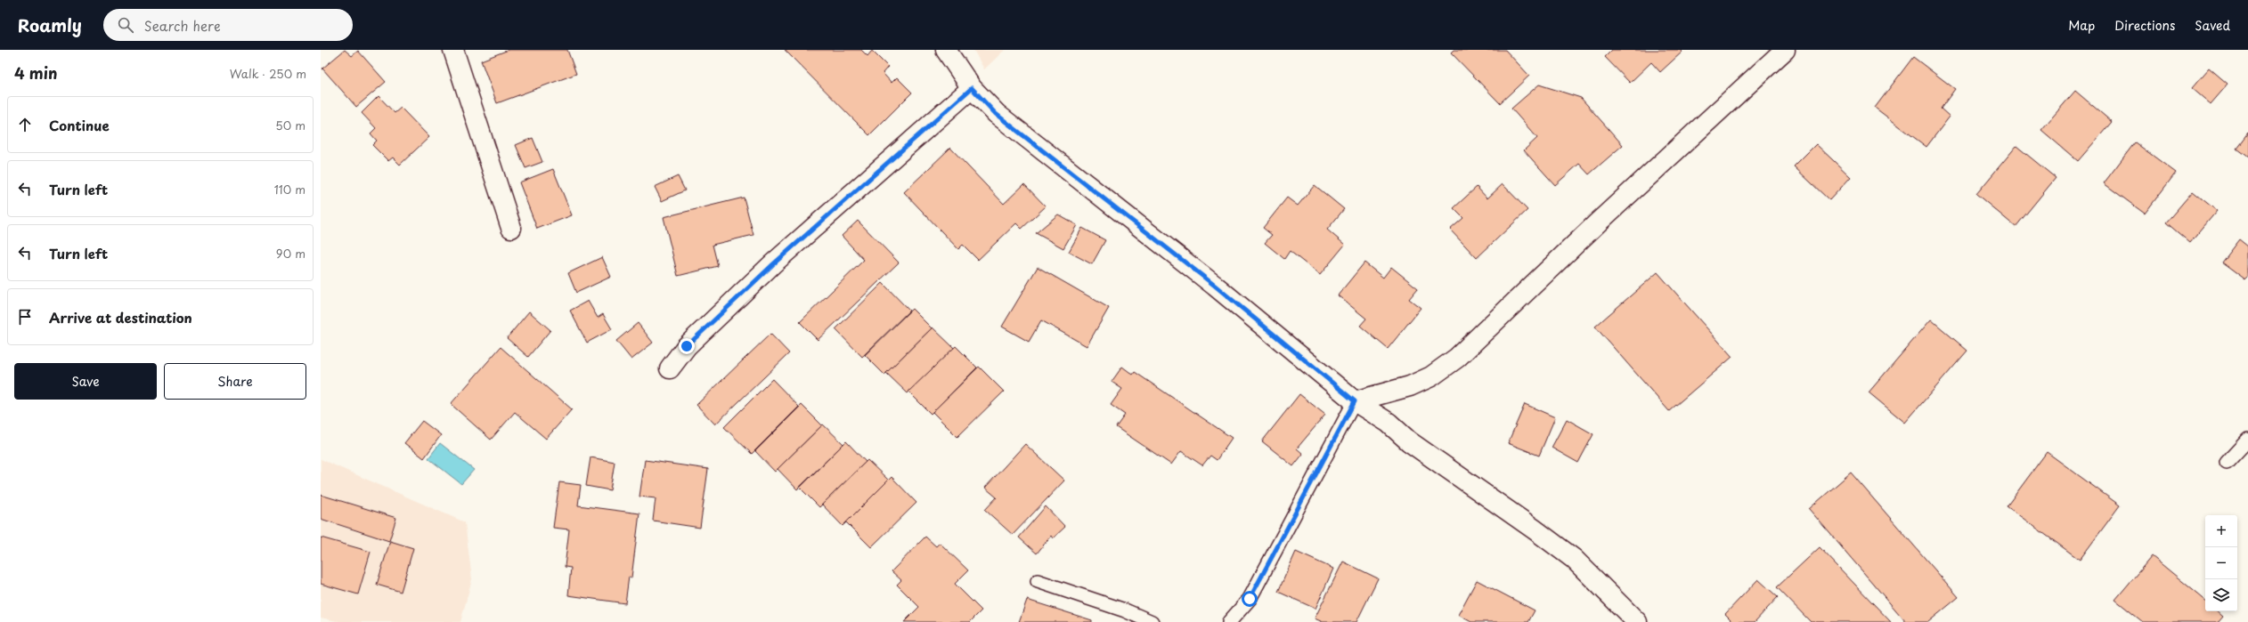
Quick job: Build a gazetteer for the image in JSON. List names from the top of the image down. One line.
{"page":{"header":"Roamly","search":"Search here","nav":["Map","Directions","Saved"],"heading":["4 min","Walk · 250 m"],"list":[["Continue","50 m"],["Turn left","110 m"],["Turn left","90 m"],"Arrive at destination"],"buttons":["Save","Share"],"map_buttons":["+","−"]}}
